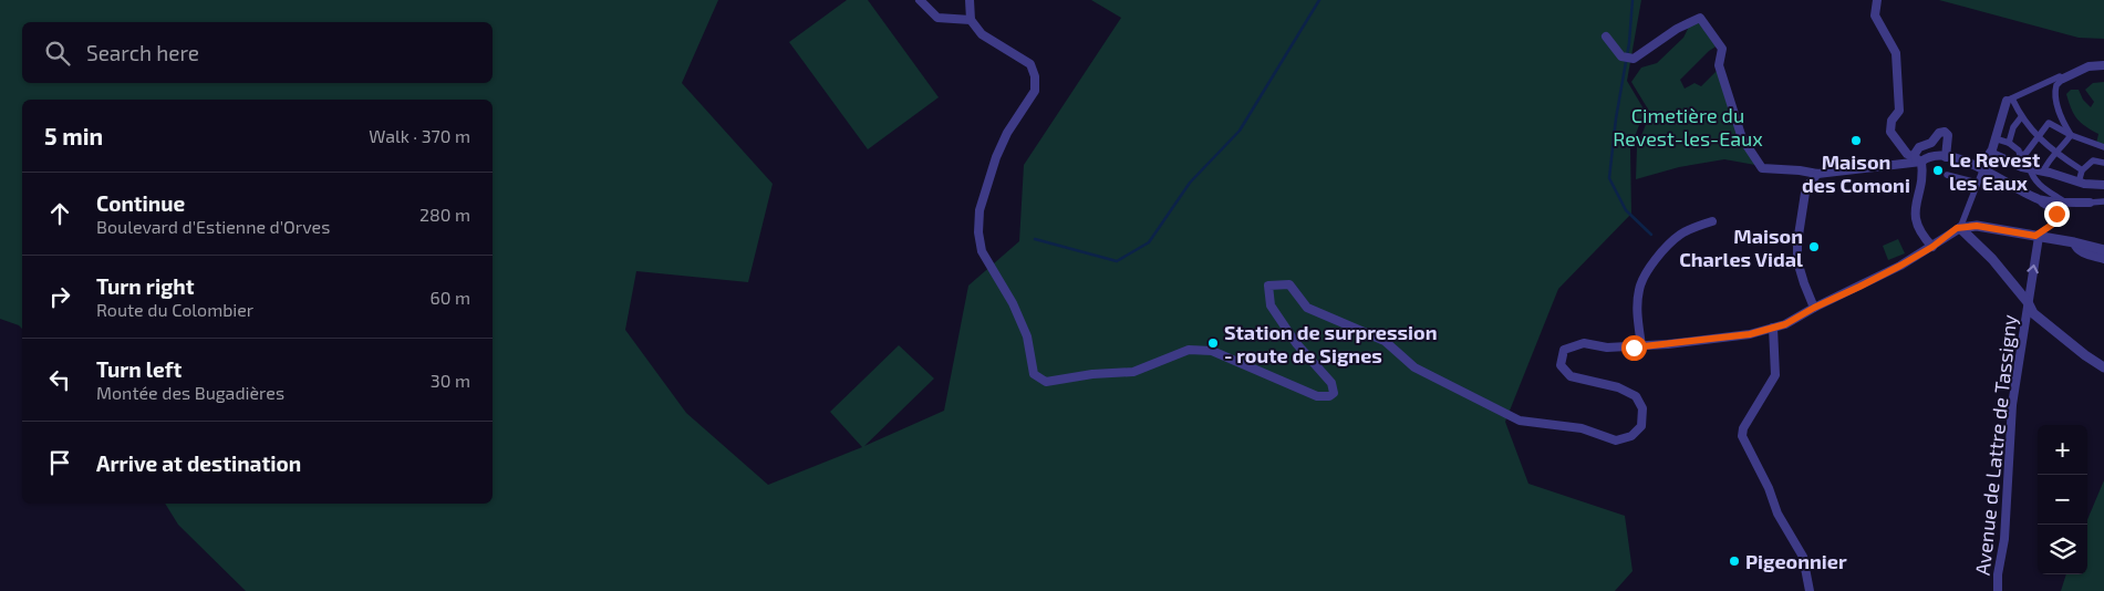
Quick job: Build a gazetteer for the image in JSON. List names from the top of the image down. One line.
{"streets":{"street":["Avenue de Lattre de Tassigny"]},"parks":["Cimetière du Revest-les-Eaux"],"places":["Maison des Comoni","Le Revest les Eaux","Maison Charles Vidal","Station de surpression - route de Signes","Pigeonnier"],"page":{"search":"Search here","heading":["5 min","Walk · 370 m"],"list":[["Continue","Boulevard d'Estienne d'Orves","280 m"],["Turn right","Route du Colombier","60 m"],["Turn left","Montée des Bugadières","30 m"],"Arrive at destination"],"map_buttons":["+","−"]}}
